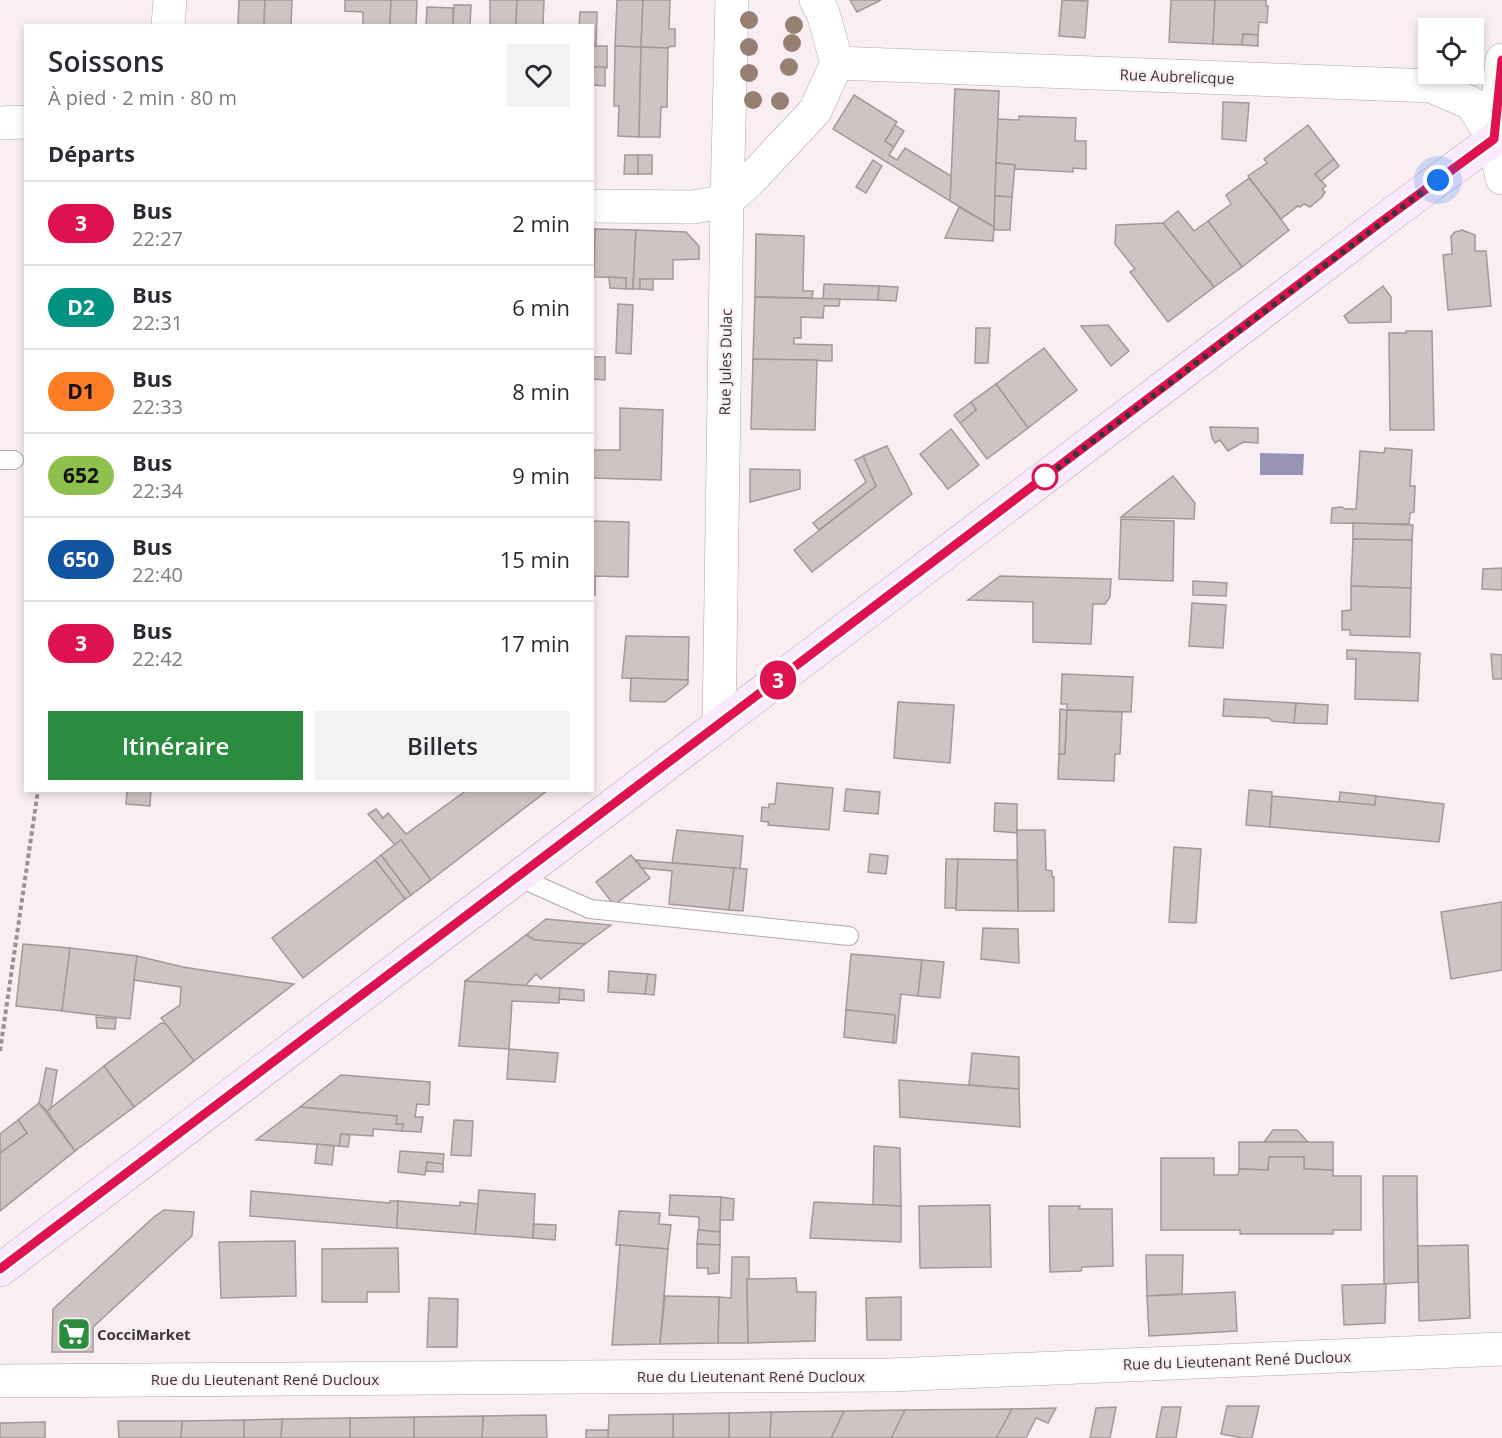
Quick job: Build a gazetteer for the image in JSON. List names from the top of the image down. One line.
{"streets":{"street":["Rue Aubrelicque","Rue Jules Dulac","Rue du Lieutenant René Ducloux"]},"places":{"supermarket":["CocciMarket"]},"lines":["bus line 3"],"page":{"on_map":"3","heading":[["Soissons","À pied · 2 min · 80 m"],"Départs"],"list":[{"mark":"3","name":"Bus","note":"22:27","value":"2 min"},{"mark":"D2","name":"Bus","note":"22:31","value":"6 min"},{"mark":"D1","name":"Bus","note":"22:33","value":"8 min"},{"mark":"652","name":"Bus","note":"22:34","value":"9 min"},{"mark":"650","name":"Bus","note":"22:40","value":"15 min"},{"mark":"3","name":"Bus","note":"22:42","value":"17 min"}],"buttons":["Itinéraire","Billets"]}}
